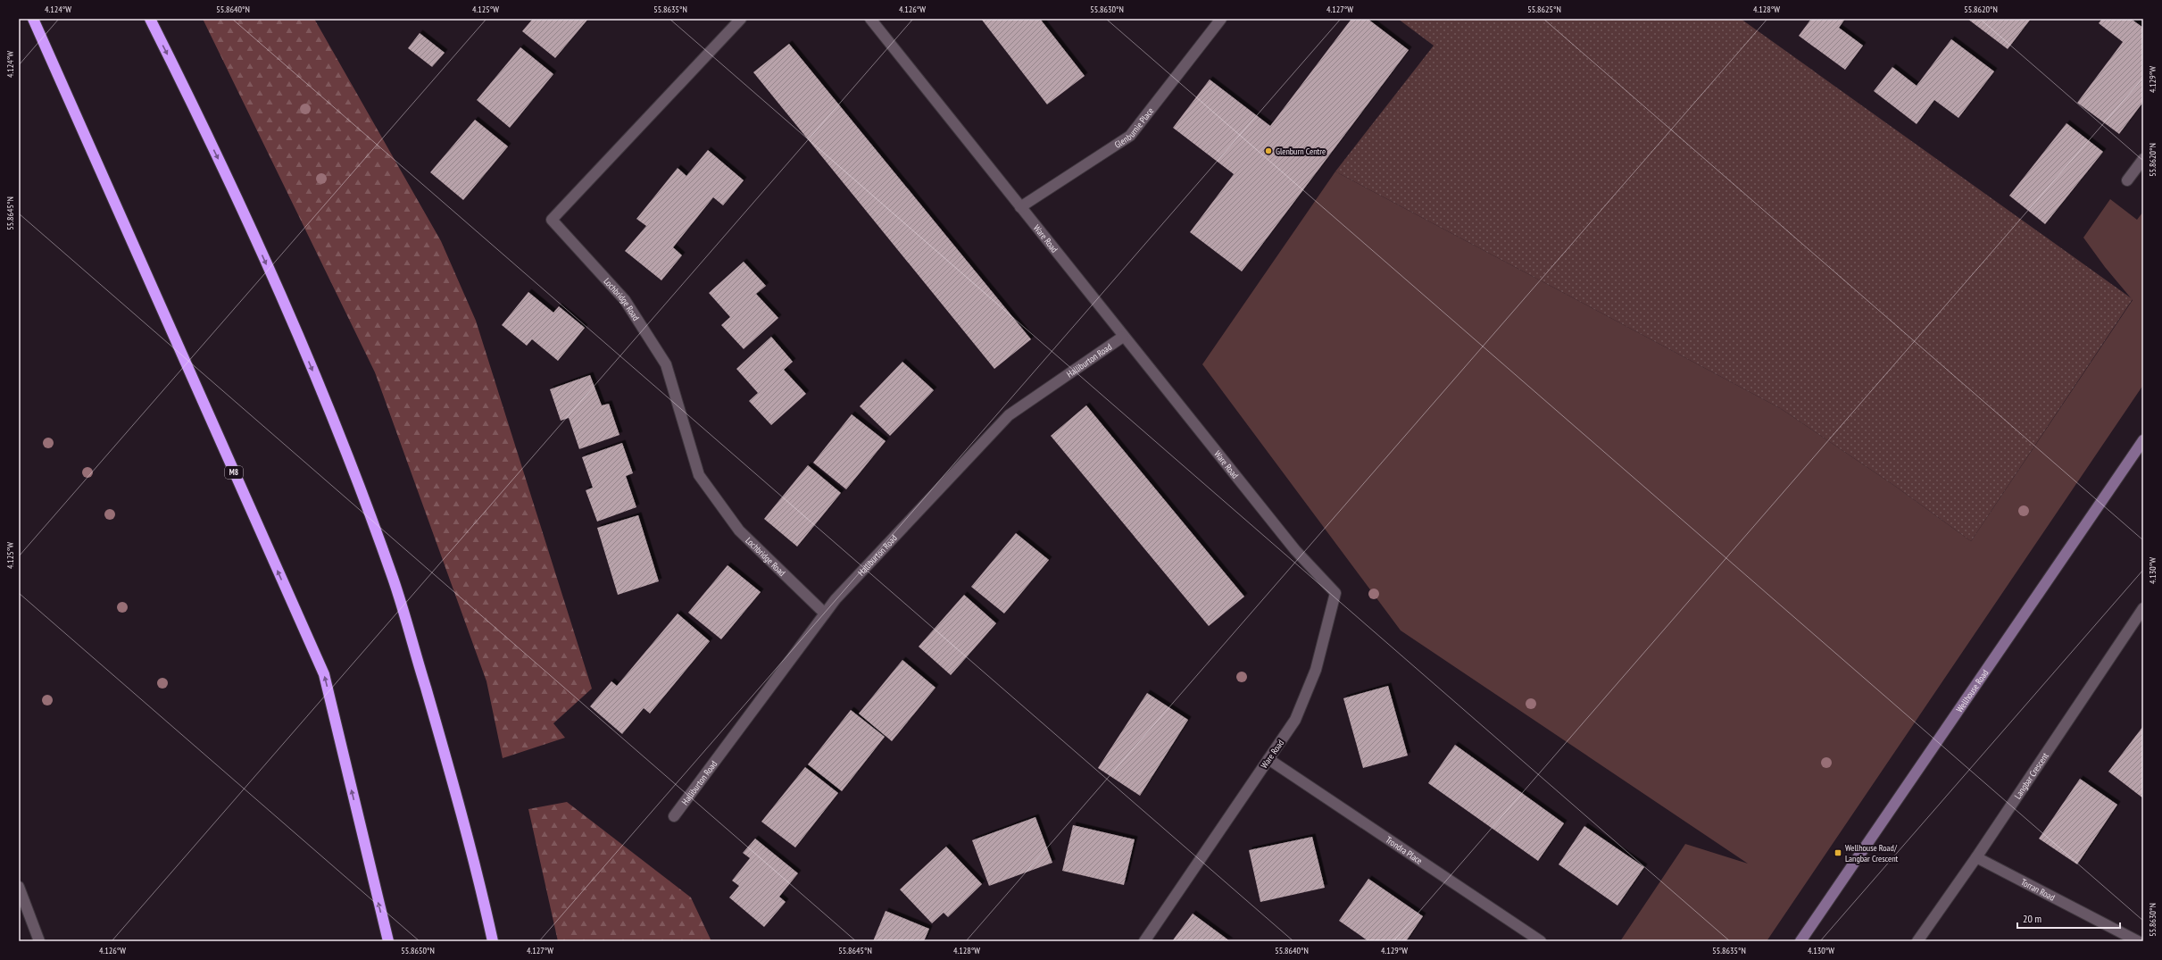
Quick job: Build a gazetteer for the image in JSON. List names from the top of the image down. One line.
{"streets":{"highway":["M8"],"street":["Glenburnie Place","Ware Road","Lochbridge Road","Halliburton Road","Wellhouse Road","Langbar Crescent","Trondra Place","Torran Road"]},"crossings":[["Glenburnie Place","Ware Road"],["Ware Road","Halliburton Road"],["Ware Road","Trondra Place"],["Lochbridge Road","Halliburton Road"],["Langbar Crescent","Torran Road"]],"places":{"other":["Glenburn Centre"],"transit":["Wellhouse Road/ Langbar Crescent"]},"scale_bar":"20 m","coordinates":["4.124°W","55.8640°N","4.125°W","55.8635°N","4.126°W","55.8630°N","4.127°W","55.8625°N","4.128°W","55.8620°N","4.129°W","55.8645°N","4.130°W","55.8650°N"]}
